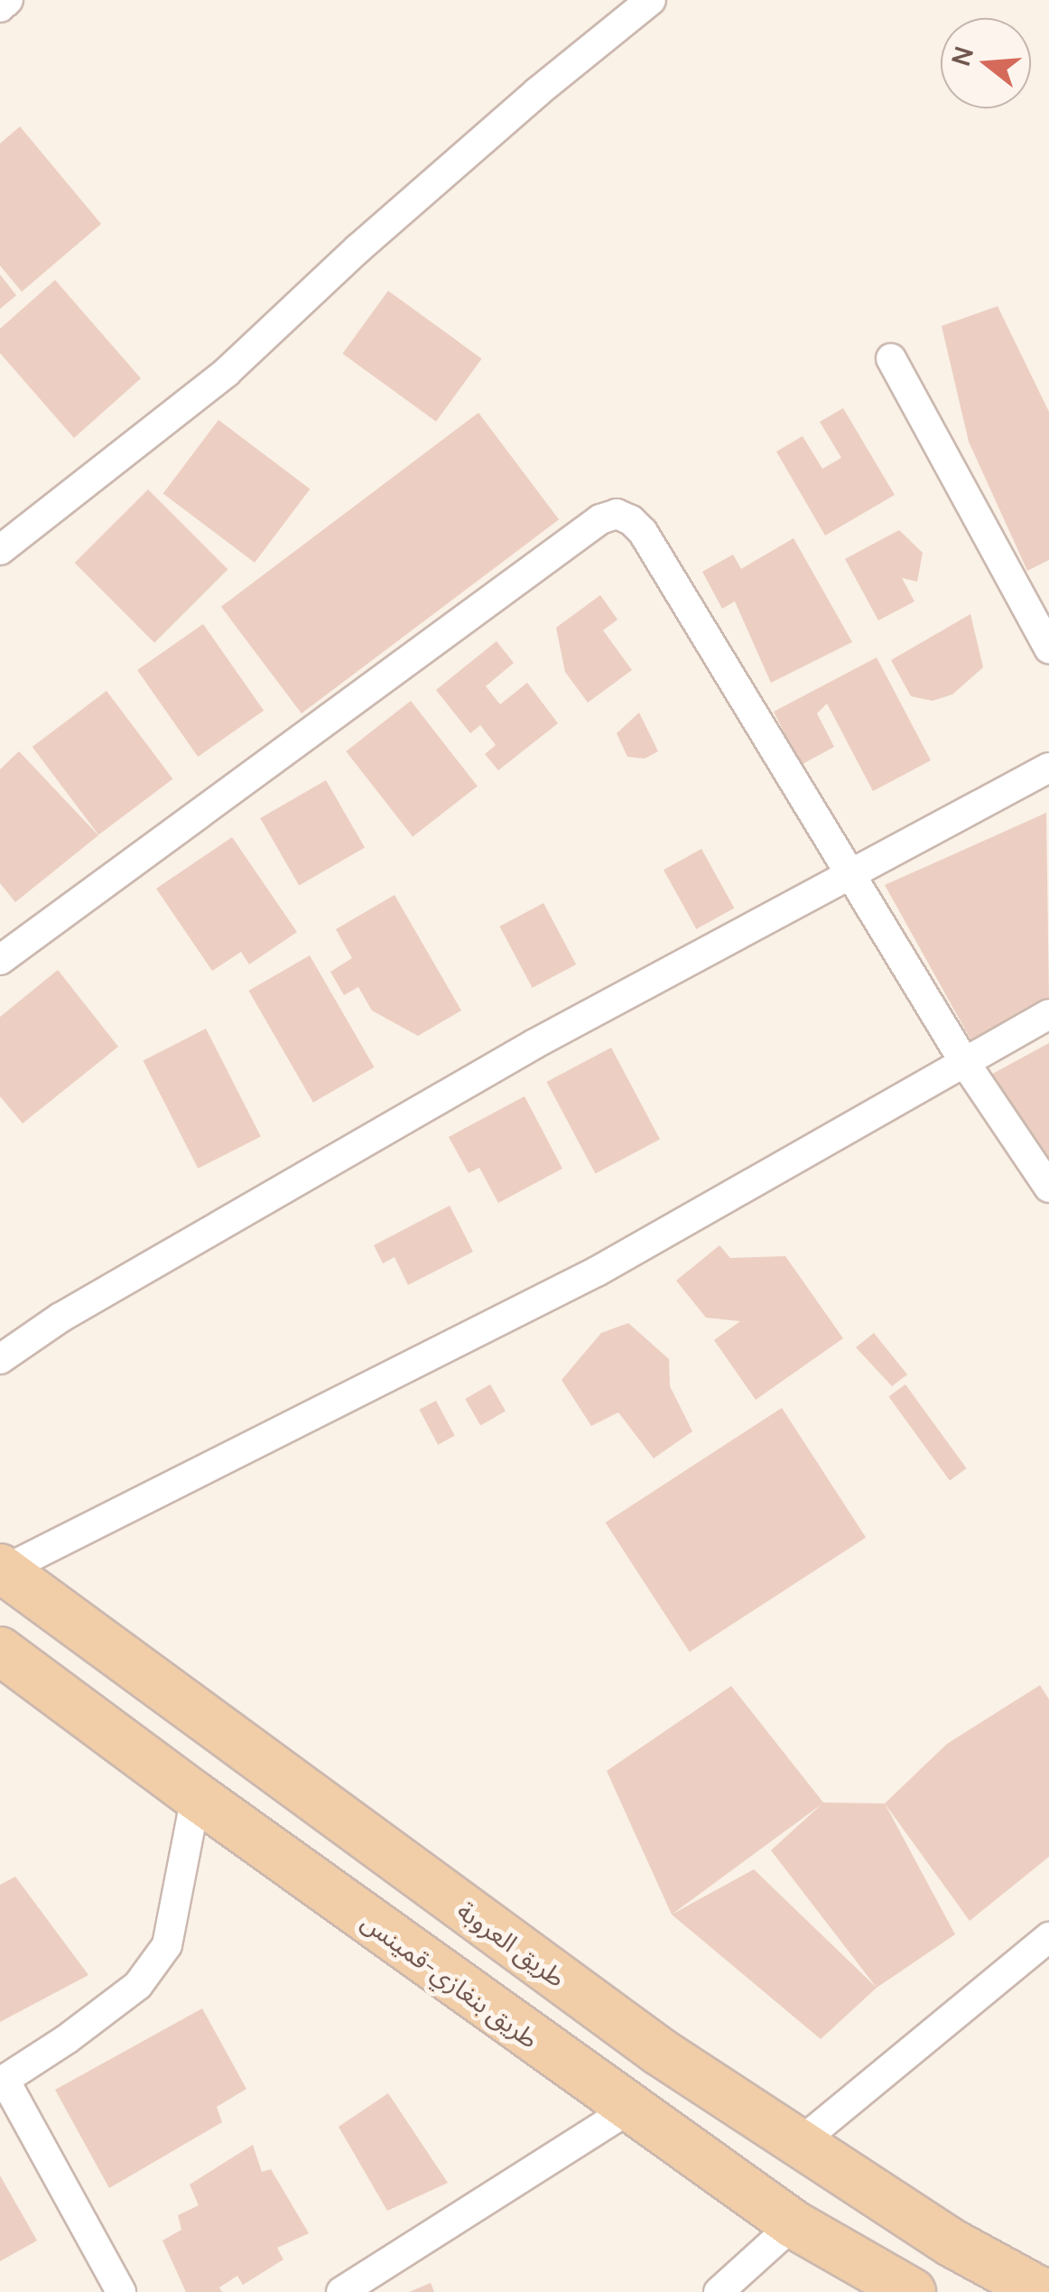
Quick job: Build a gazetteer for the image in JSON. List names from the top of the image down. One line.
{"streets":{"main road":["طريق العروبة","طريق بنغازي-قمينس"]},"north":"left"}
